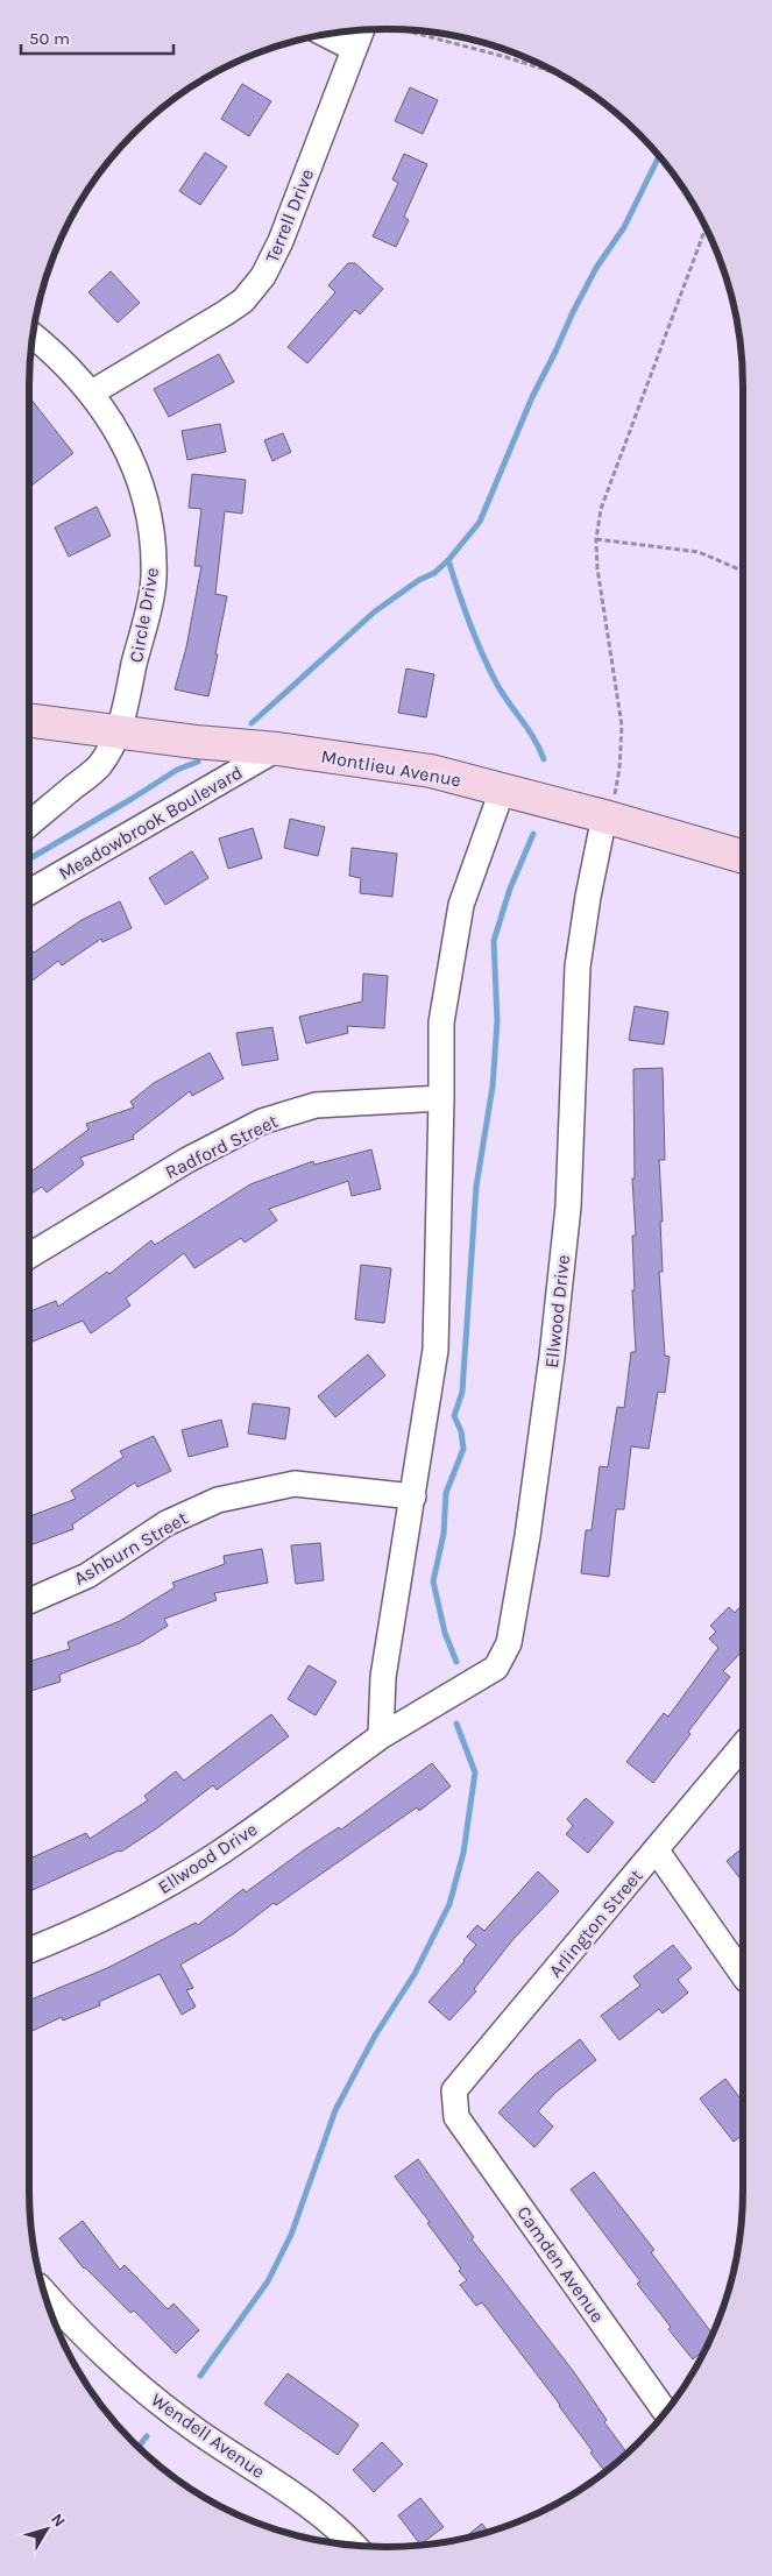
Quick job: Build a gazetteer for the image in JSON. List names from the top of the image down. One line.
{"streets":{"street":["Terrell Drive","Circle Drive","Montlieu Avenue","Meadowbrook Boulevard","Radford Street","Ellwood Drive","Ashburn Street","Arlington Street","Camden Avenue","Wendell Avenue"]},"crossings":[["Terrell Drive","Circle Drive"],["Circle Drive","Montlieu Avenue"],["Montlieu Avenue","Meadowbrook Boulevard"],["Montlieu Avenue","Ellwood Drive"],["Arlington Street","Camden Avenue"]],"scale_bar":"50 m","north":"top right"}
